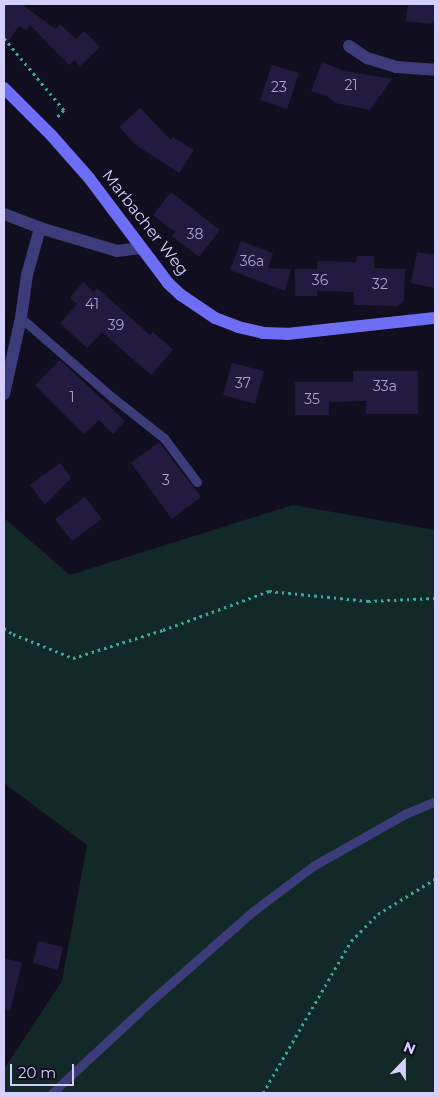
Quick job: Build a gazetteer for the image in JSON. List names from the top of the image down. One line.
{"streets":{"main road":["Marbacher Weg"]},"house_numbers":["21","23","38","36a","36","32","41","39","37","33a","1","35","3"],"scale_bar":"20 m","north":"top"}
